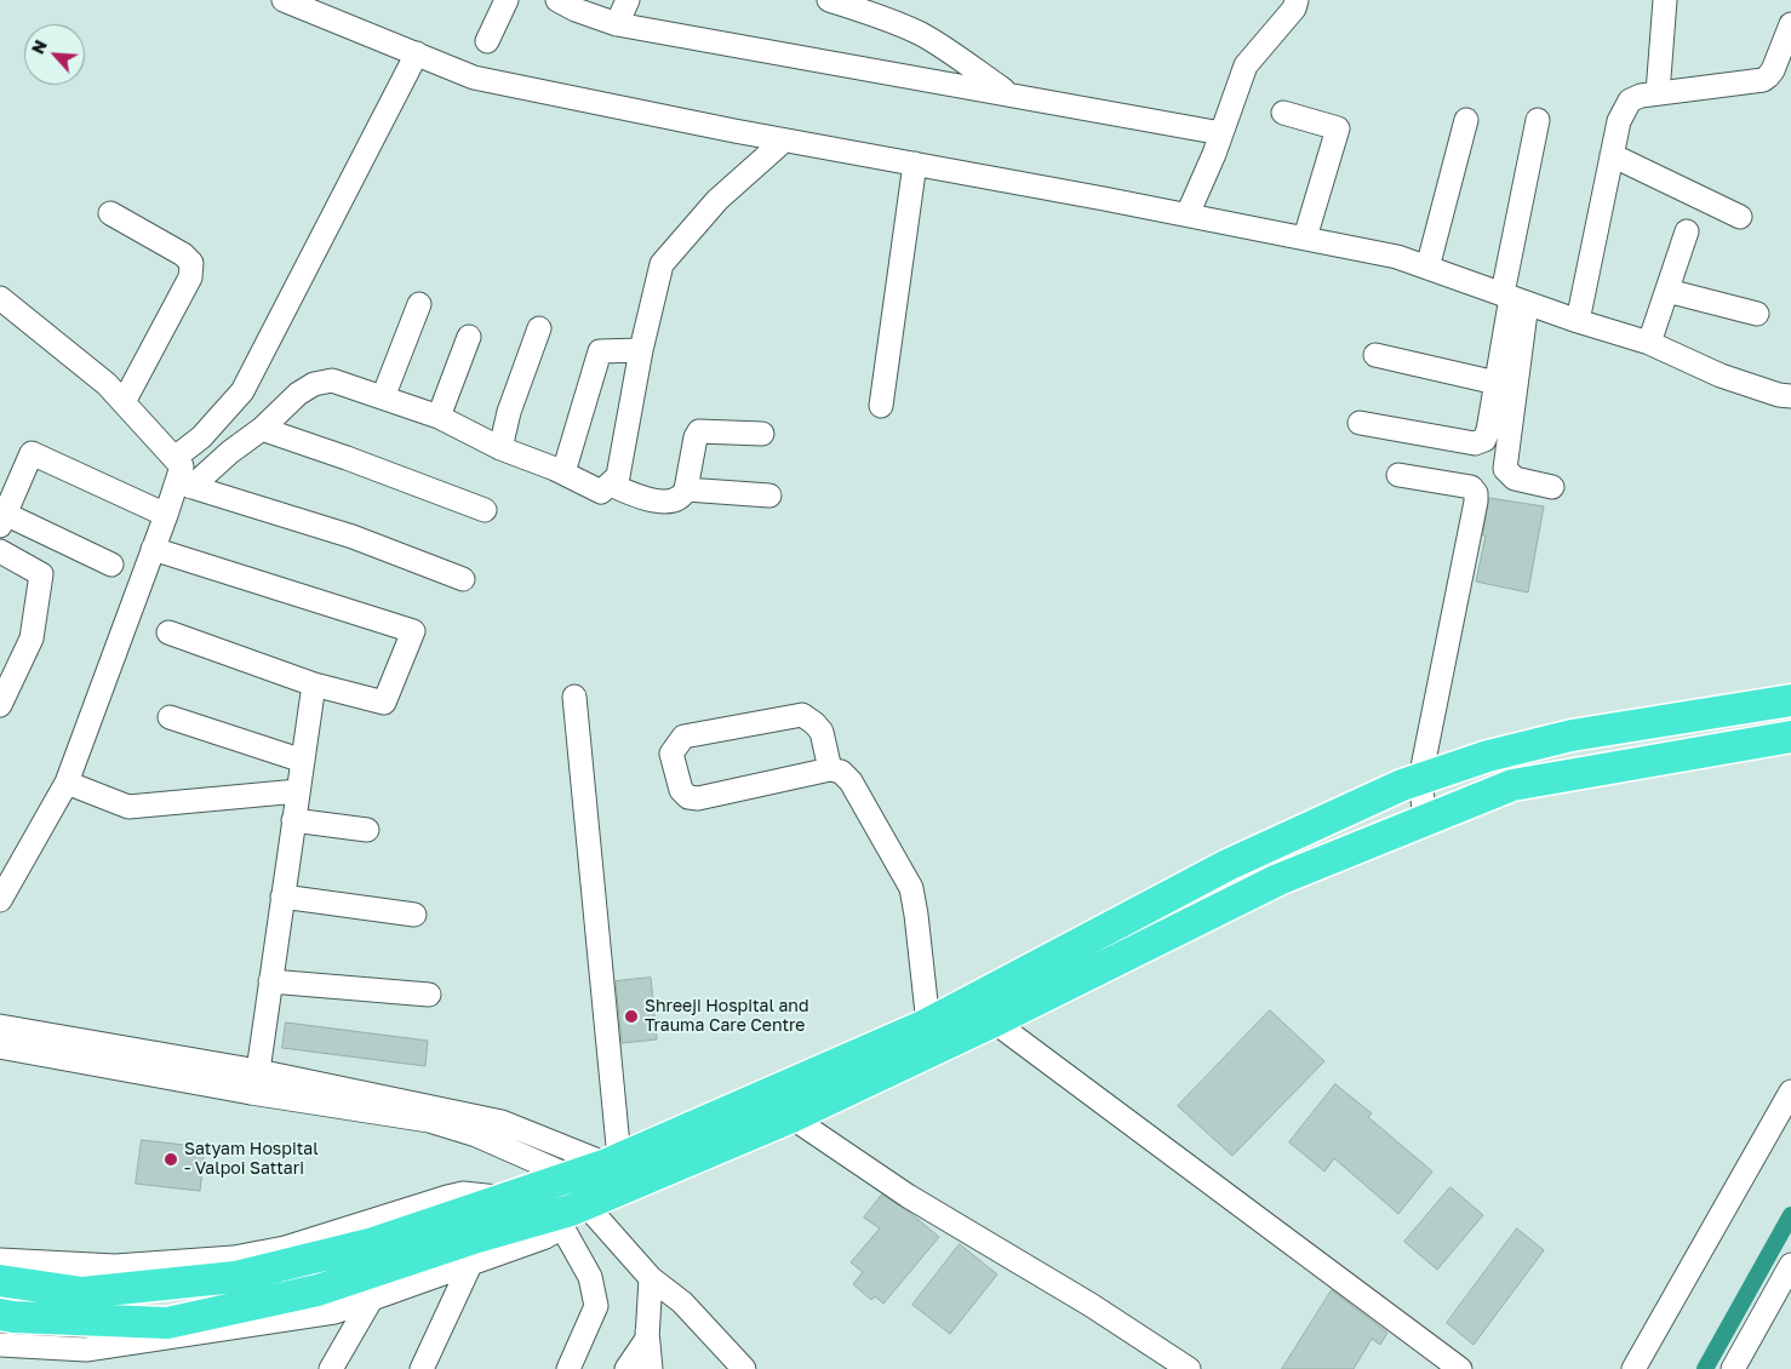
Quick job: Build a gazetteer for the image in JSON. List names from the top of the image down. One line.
{"places":["Shreeji Hospital and Trauma Care Centre","Satyam Hospital - Valpoi Sattari"],"north":"top left"}
